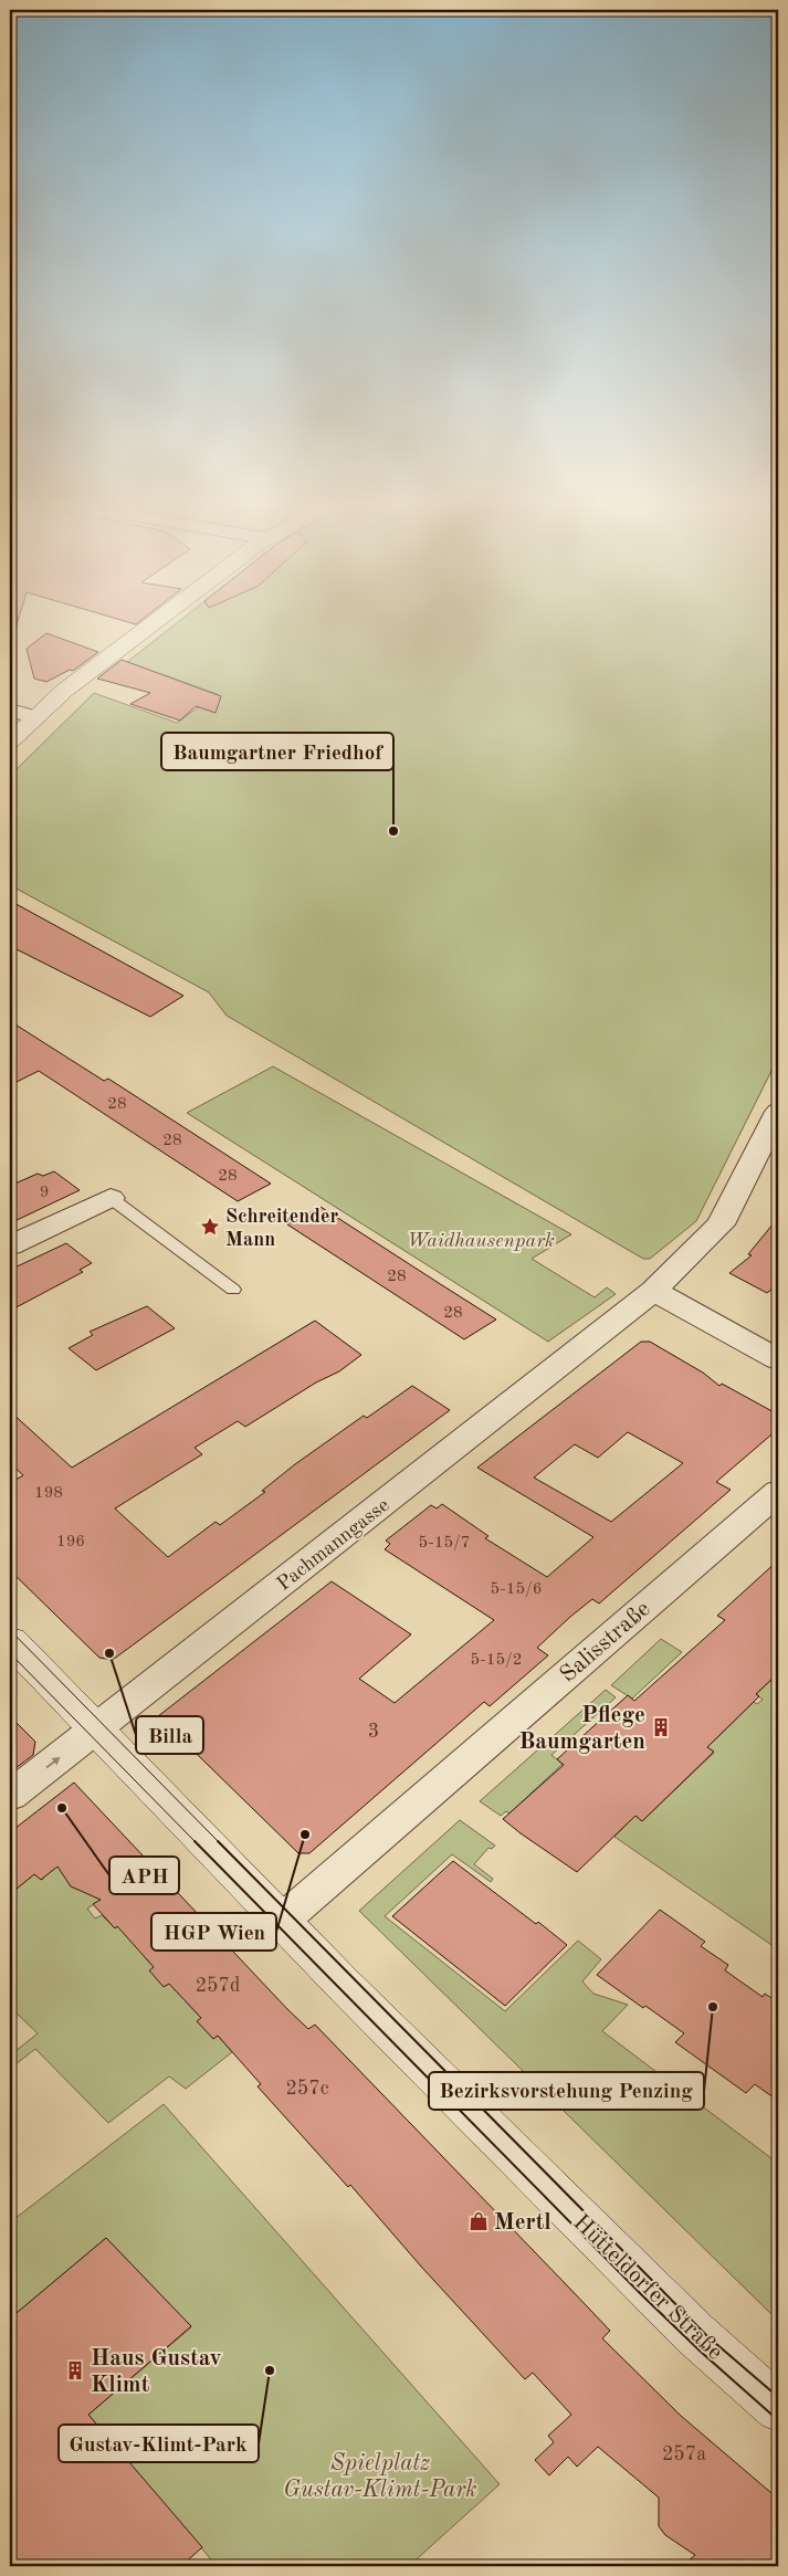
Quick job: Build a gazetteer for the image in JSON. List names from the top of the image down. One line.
{"streets":{"street":["Pachmanngasse","Salisstraße","Hütteldorfer Straße"]},"crossings":[["Pachmanngasse","Hütteldorfer Straße"],["Salisstraße","Hütteldorfer Straße"]],"parks":["Waidhausenpark","Spielplatz Gustav-Klimt-Park"],"places":{"other":["Baumgartner Friedhof","Billa","APH","HGP Wien","Bezirksvorstehung Penzing","Gustav-Klimt-Park"],"place":["Schreitender Mann"],"building":["Pflege Baumgarten","Haus Gustav Klimt"],"shop":["Mertl"]},"house_numbers":["28","28","28","9","28","28","198","196","5-15/7","5-15/6","5-15/2","3","257d","257c","257a"]}
